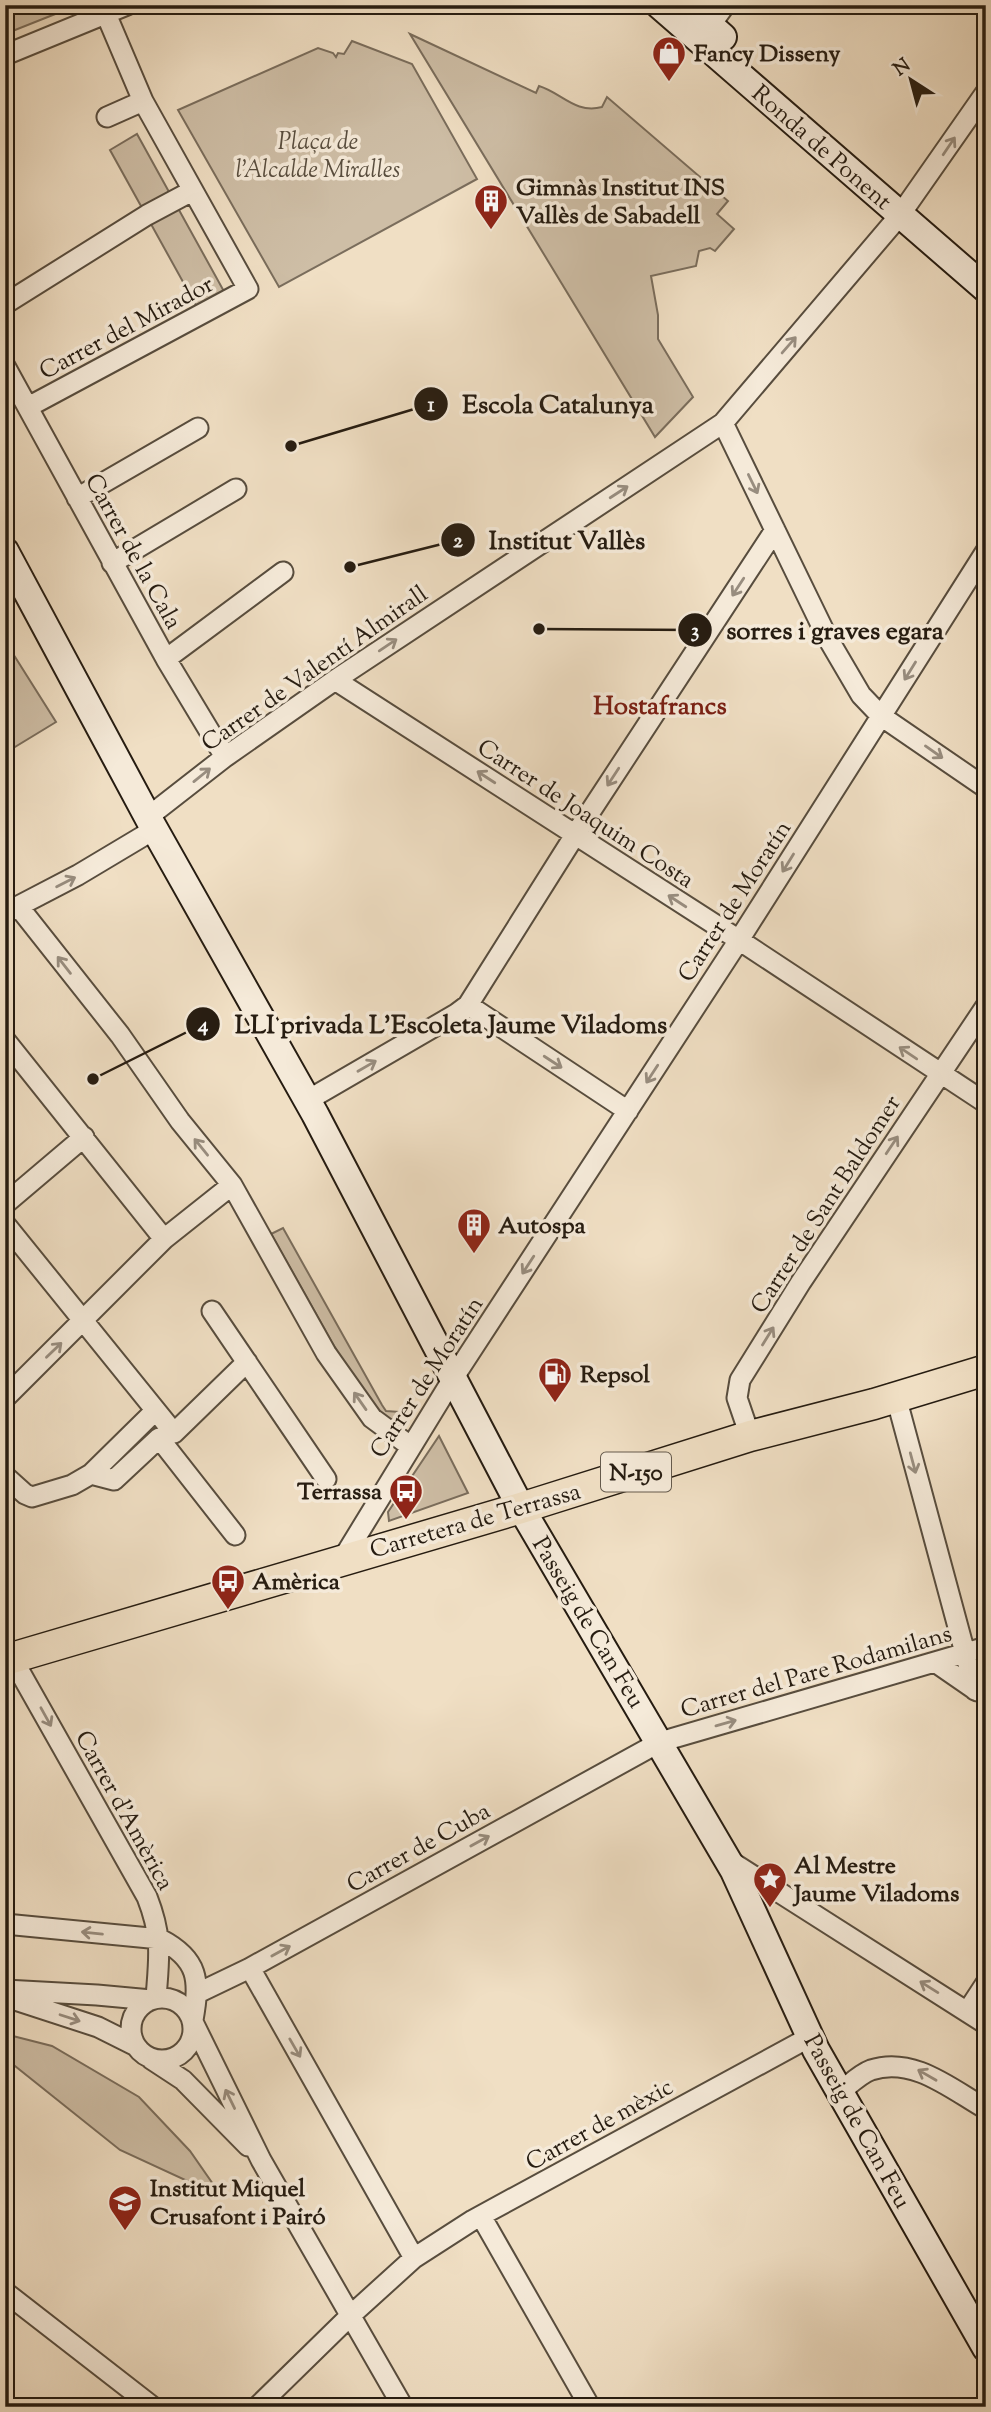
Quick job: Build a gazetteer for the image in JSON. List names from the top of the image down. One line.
{"streets":{"main road":["N-150","Carretera de Terrassa"],"street":["Ronda de Ponent","Carrer del Mirador","Carrer de la Cala","Carrer de Valentí Almirall","Carrer de Joaquim Costa","Carrer de Moratín","Carrer de Sant Baldomer","Passeig de Can Feu","Carrer del Pare Rodamilans","Carrer d'Amèrica","Carrer de Cuba","Carrer de mèxic"]},"crossings":[["Ronda de Ponent","Carrer de Valentí Almirall"],["Carrer del Mirador","Carrer de la Cala"],["Carrer de la Cala","Carrer de Valentí Almirall"],["Carrer de Valentí Almirall","Carrer de Joaquim Costa"],["Carrer de Valentí Almirall","Passeig de Can Feu"],["Carrer de Joaquim Costa","Carrer de Moratín"],["Carrer de Joaquim Costa","Carrer de Sant Baldomer"],["Carrer de Moratín","Carretera de Terrassa"],["Carrer de Moratín","Passeig de Can Feu"],["Carrer de Sant Baldomer","Carretera de Terrassa"],["Carretera de Terrassa","Passeig de Can Feu"],["Carretera de Terrassa","Carrer d'Amèrica"],["Passeig de Can Feu","Carrer del Pare Rodamilans"],["Passeig de Can Feu","Carrer de Cuba"],["Passeig de Can Feu","Carrer de mèxic"],["Carrer del Pare Rodamilans","Carrer de Cuba"]],"one_way":["Carrer de Valentí Almirall","Carrer de Joaquim Costa","Carrer de Moratín","Carrer de Sant Baldomer","Carrer del Pare Rodamilans","Carrer d'Amèrica","Carrer de Cuba"],"districts":["Hostafrancs"],"parks":["Plaça de l'Alcalde Miralles"],"places":{"shop":["Fancy Disseny"],"building":["Gimnàs Institut INS Vallès de Sabadell","Autospa"],"other":["Escola Catalunya","Institut Vallès","sorres i graves egara","LLI privada L'Escoleta Jaume Viladoms"],"fuel station":["Repsol"],"bus stop":["Terrassa","Amèrica"],"place":["Al Mestre Jaume Viladoms"],"school or university":["Institut Miquel Crusafont i Pairó"]},"north":"top left"}
